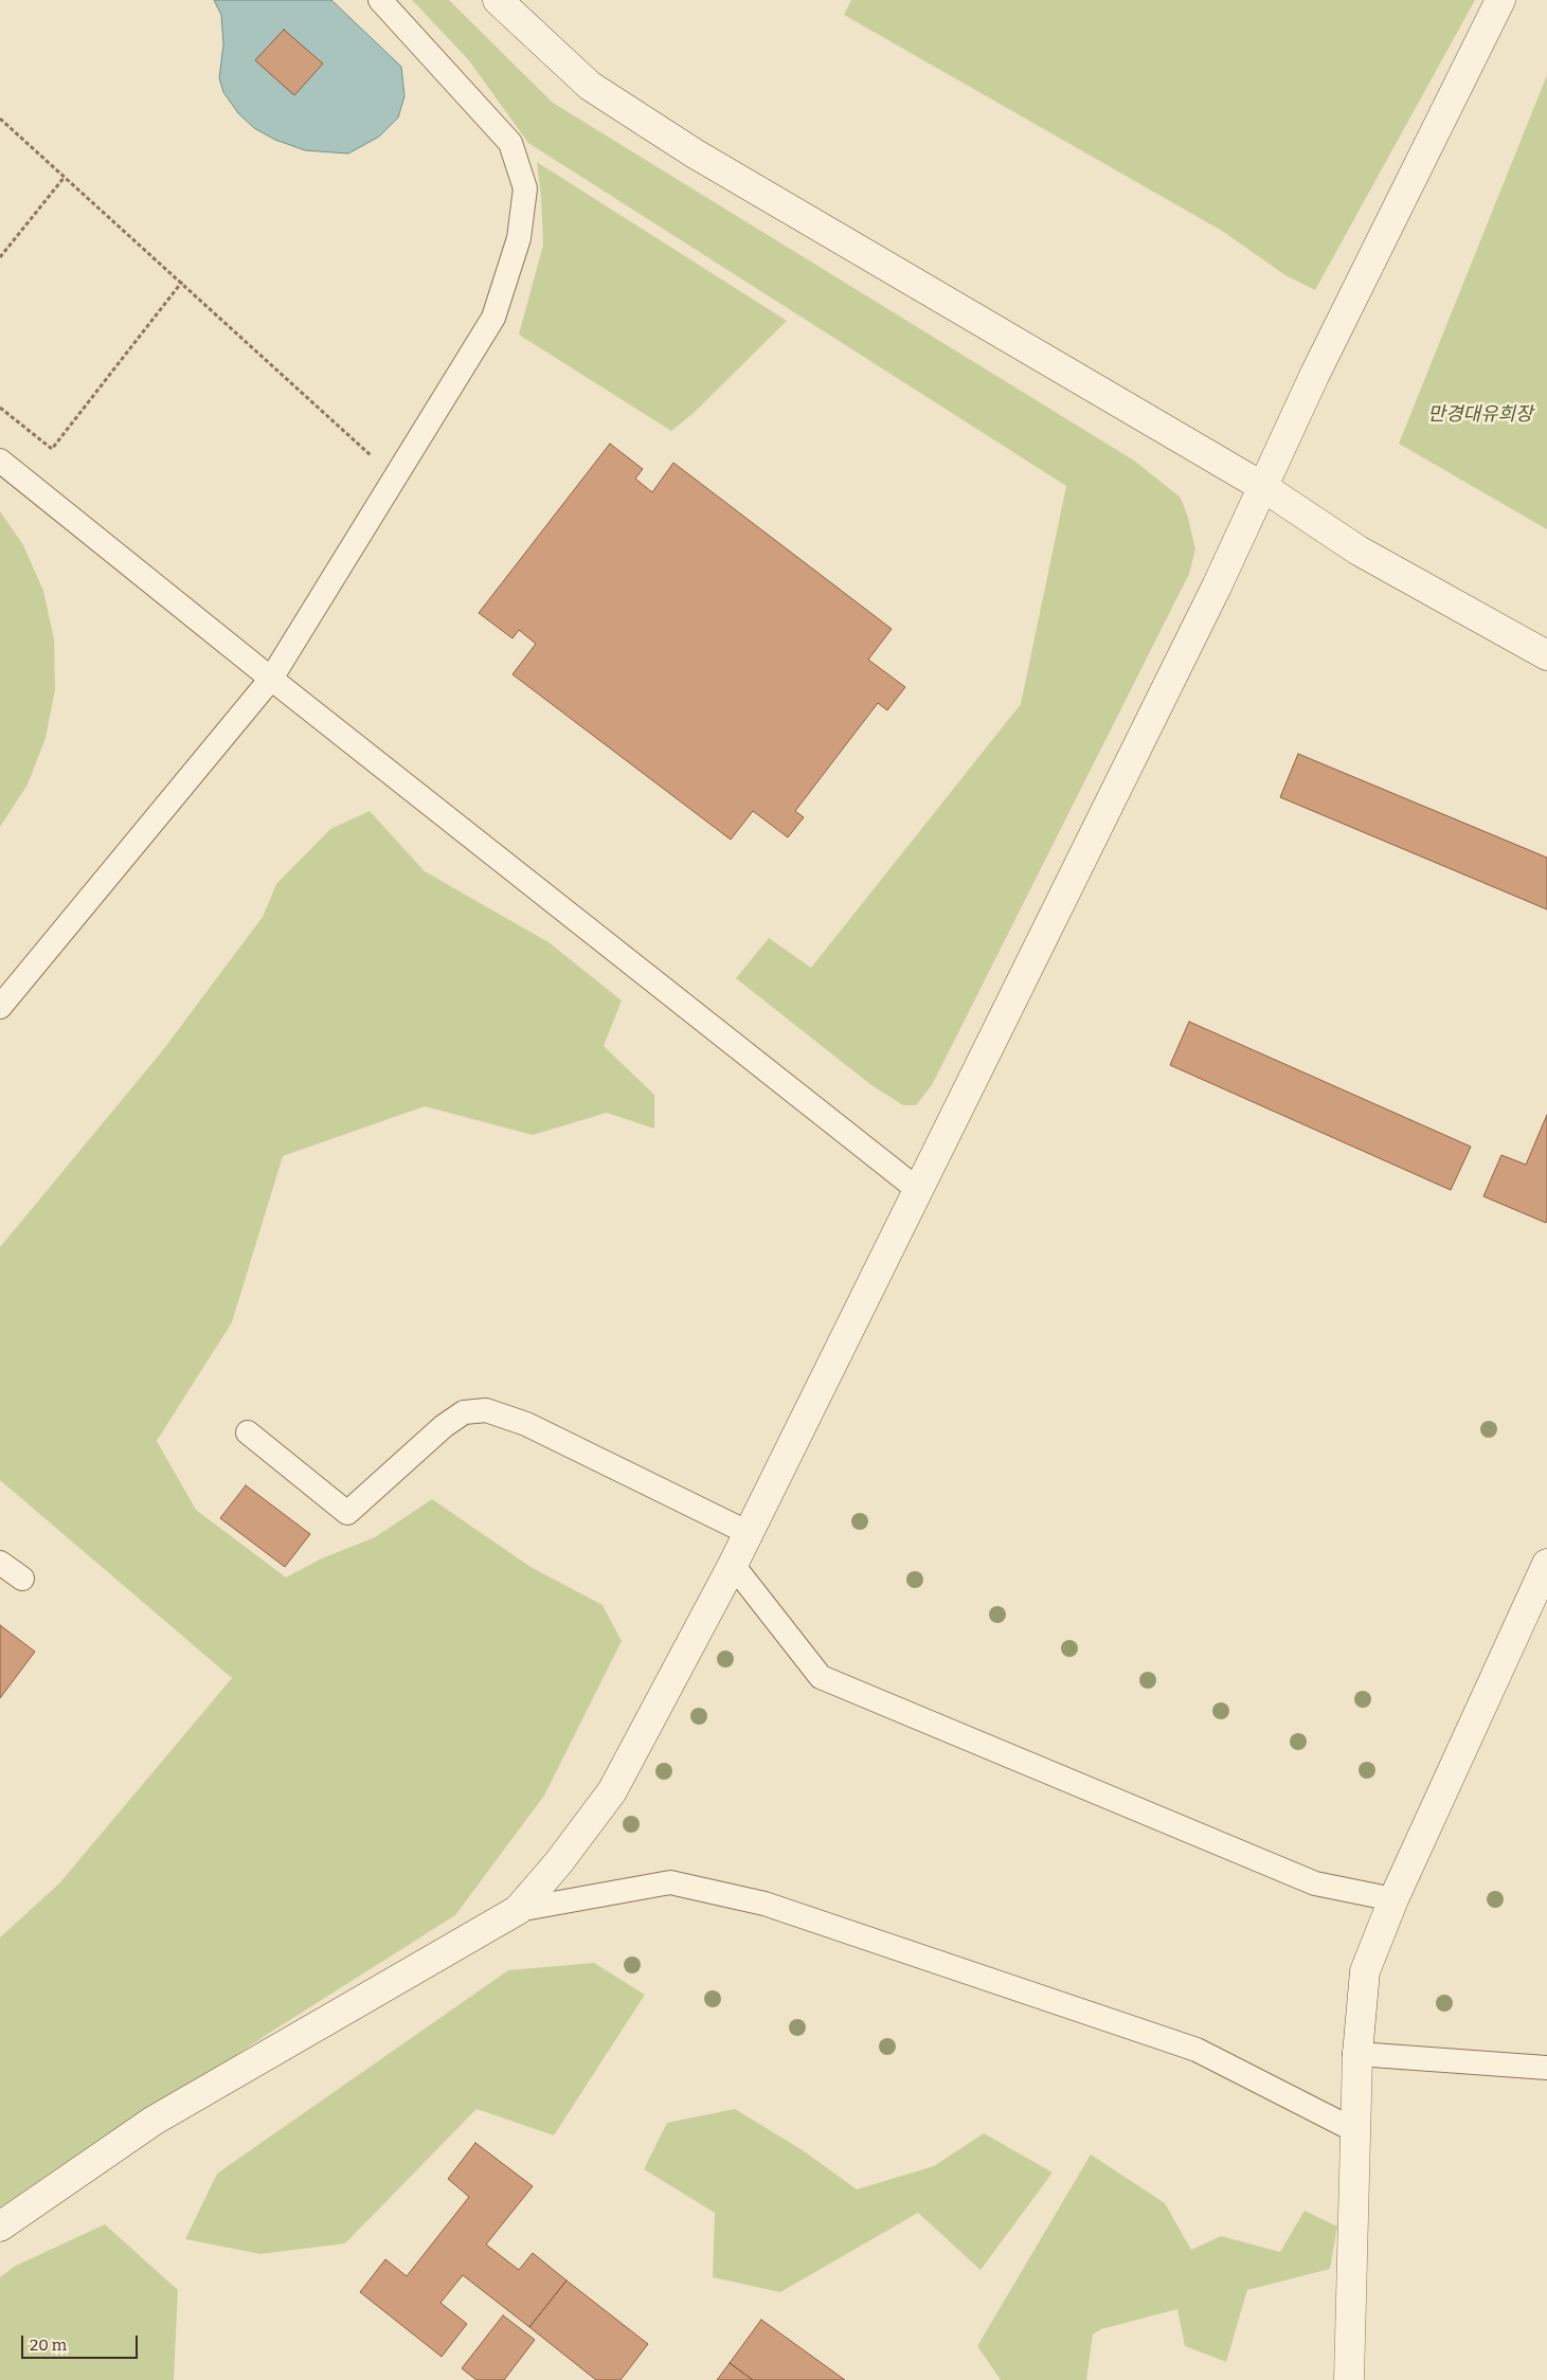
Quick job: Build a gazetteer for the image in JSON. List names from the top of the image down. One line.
{"parks":["만경대유희장"],"scale_bar":"20 m"}
